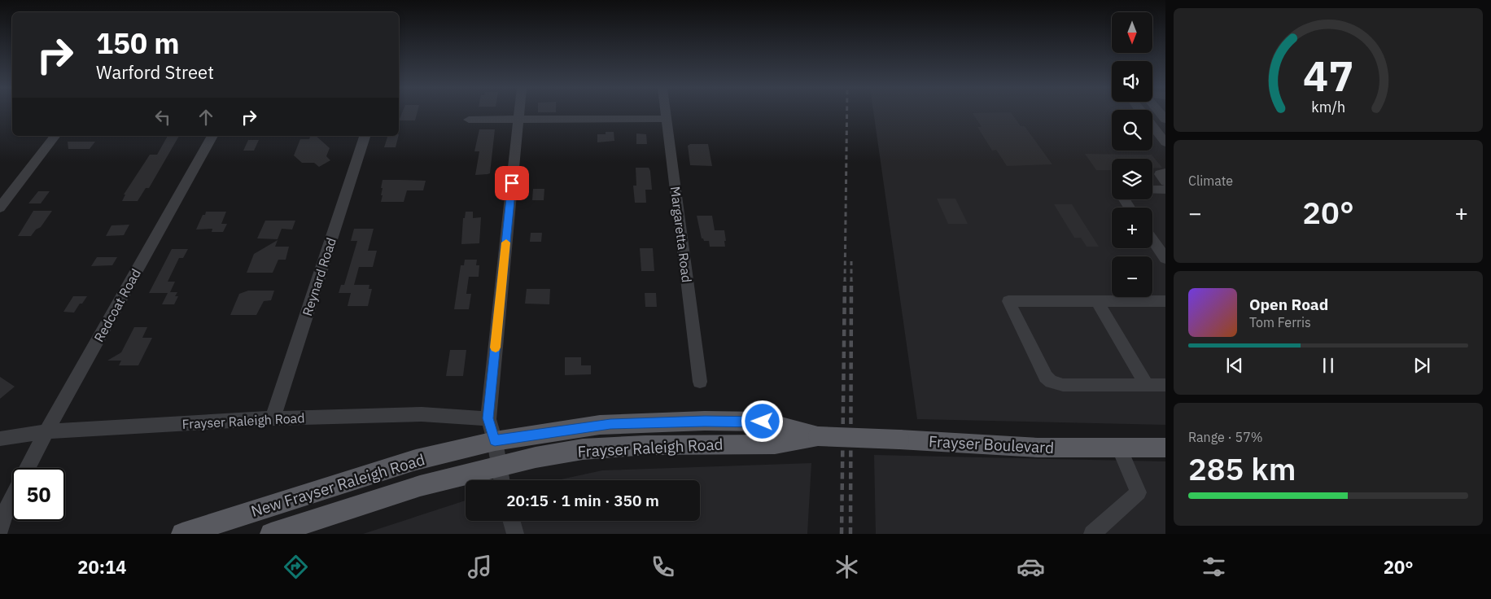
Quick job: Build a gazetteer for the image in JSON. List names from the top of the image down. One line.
{"streets":{"main road":["Frayser Raleigh Road","Frayser Boulevard","New Frayser Raleigh Road"],"street":["Margaretta Road","Reynard Road","Redcoat Road"]},"crossings":[["Reynard Road","Frayser Raleigh Road"],["Redcoat Road","Frayser Raleigh Road"],["Frayser Raleigh Road","Frayser Boulevard"],["Frayser Raleigh Road","New Frayser Raleigh Road"]],"north":"bottom","page":{"map_buttons":["+","−"],"turn":["150 m","Warford Street"],"tile":["Climate",["Range · 57%","285 km"]],"heat":["−","20°","+"],"song":["Open Road","Tom Ferris"],"limit":"50","trip":"20:15 · 1 min · 350 m","tabs":["20:14","20°"],"gauge":["47","km/h"]}}
